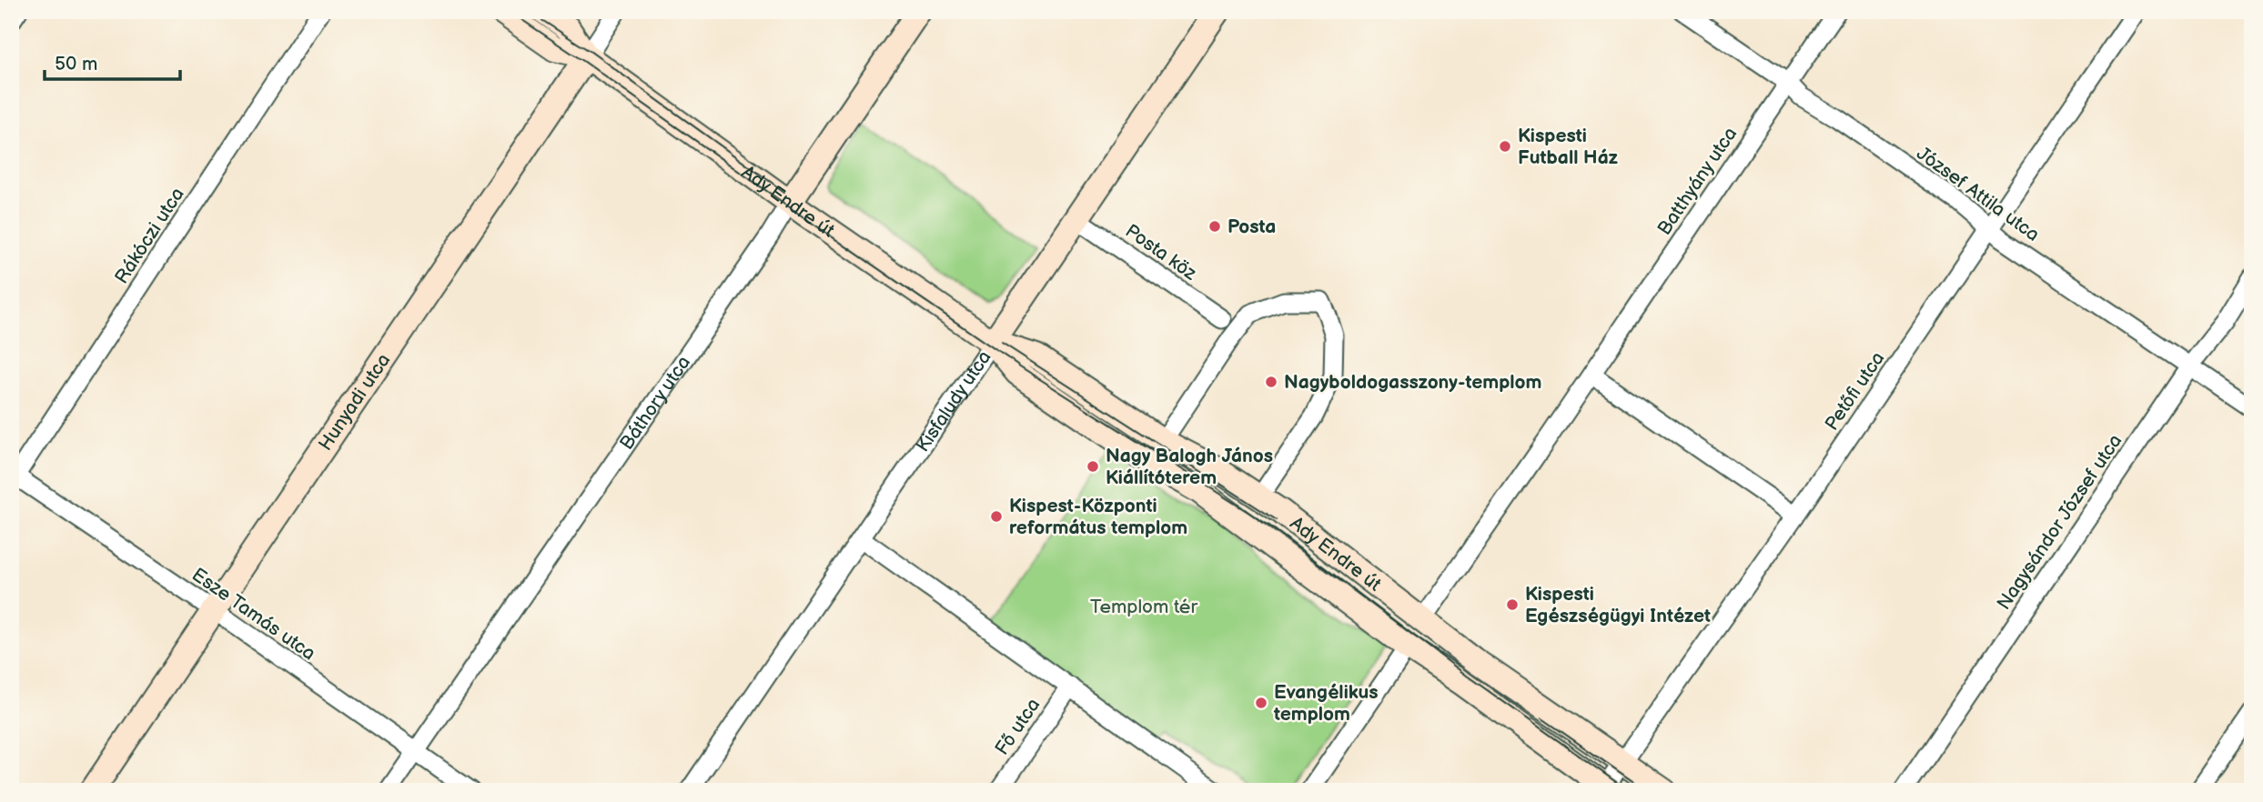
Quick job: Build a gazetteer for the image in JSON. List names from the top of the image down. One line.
{"streets":{"street":["Batthyány utca","József Attila utca","Ady Endre út","Rákóczi utca","Posta köz","Petőfi utca","Hunyadi utca","Kisfaludy utca","Báthory utca","Nagysándor József utca","Esze Tamás utca","Fő utca"]},"crossings":[["Batthyány utca","József Attila utca"],["Batthyány utca","Ady Endre út"],["József Attila utca","Petőfi utca"],["József Attila utca","Nagysándor József utca"],["Ady Endre út","Petőfi utca"],["Ady Endre út","Hunyadi utca"],["Ady Endre út","Kisfaludy utca"],["Ady Endre út","Báthory utca"],["Rákóczi utca","Esze Tamás utca"],["Posta köz","Kisfaludy utca"],["Hunyadi utca","Esze Tamás utca"],["Báthory utca","Esze Tamás utca"]],"parks":["Templom tér"],"places":["Kispesti Futball Ház","Posta","Nagyboldogasszony-templom","Nagy Balogh János Kiállítóterem","Kispest-Központi református templom","Kispesti Egészségügyi Intézet","Evangélikus templom"],"scale_bar":"50 m"}
